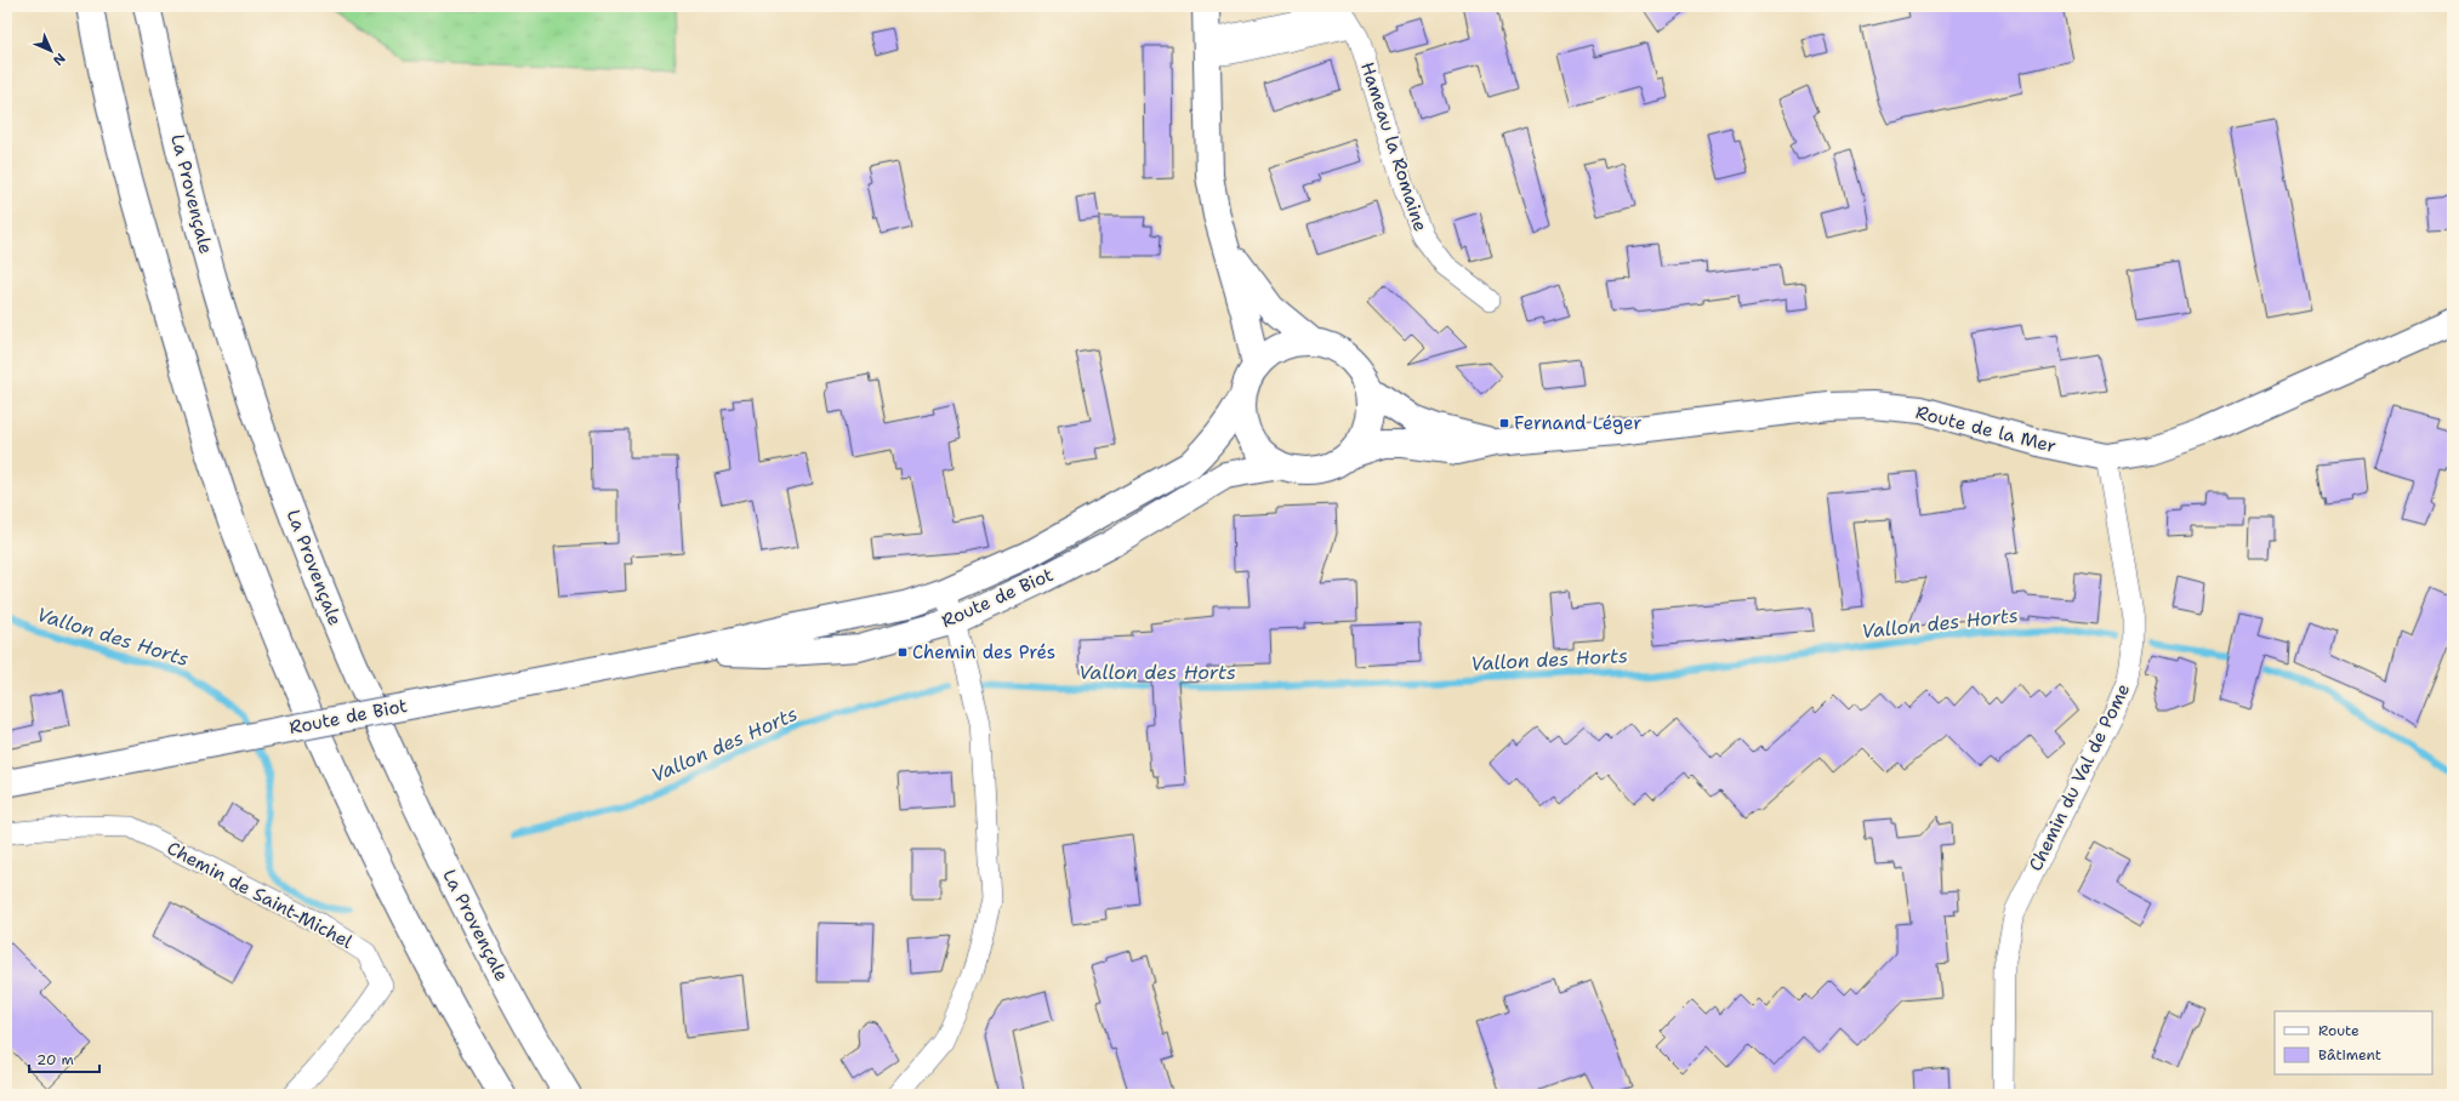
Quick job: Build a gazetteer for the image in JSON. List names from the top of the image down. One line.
{"streets":{"main road":["La Provençale","Route de la Mer","Route de Biot"],"street":["Hameau la Romaine","Chemin du Val de Pome","Chemin de Saint-Michel"]},"crossings":[["Route de la Mer","Chemin du Val de Pome"]],"water":["Vallon des Horts"],"places":{"transit":["Fernand Léger","Chemin des Prés"]},"legend":["Route","Bâtiment"],"scale_bar":"20 m","north":"bottom right"}
